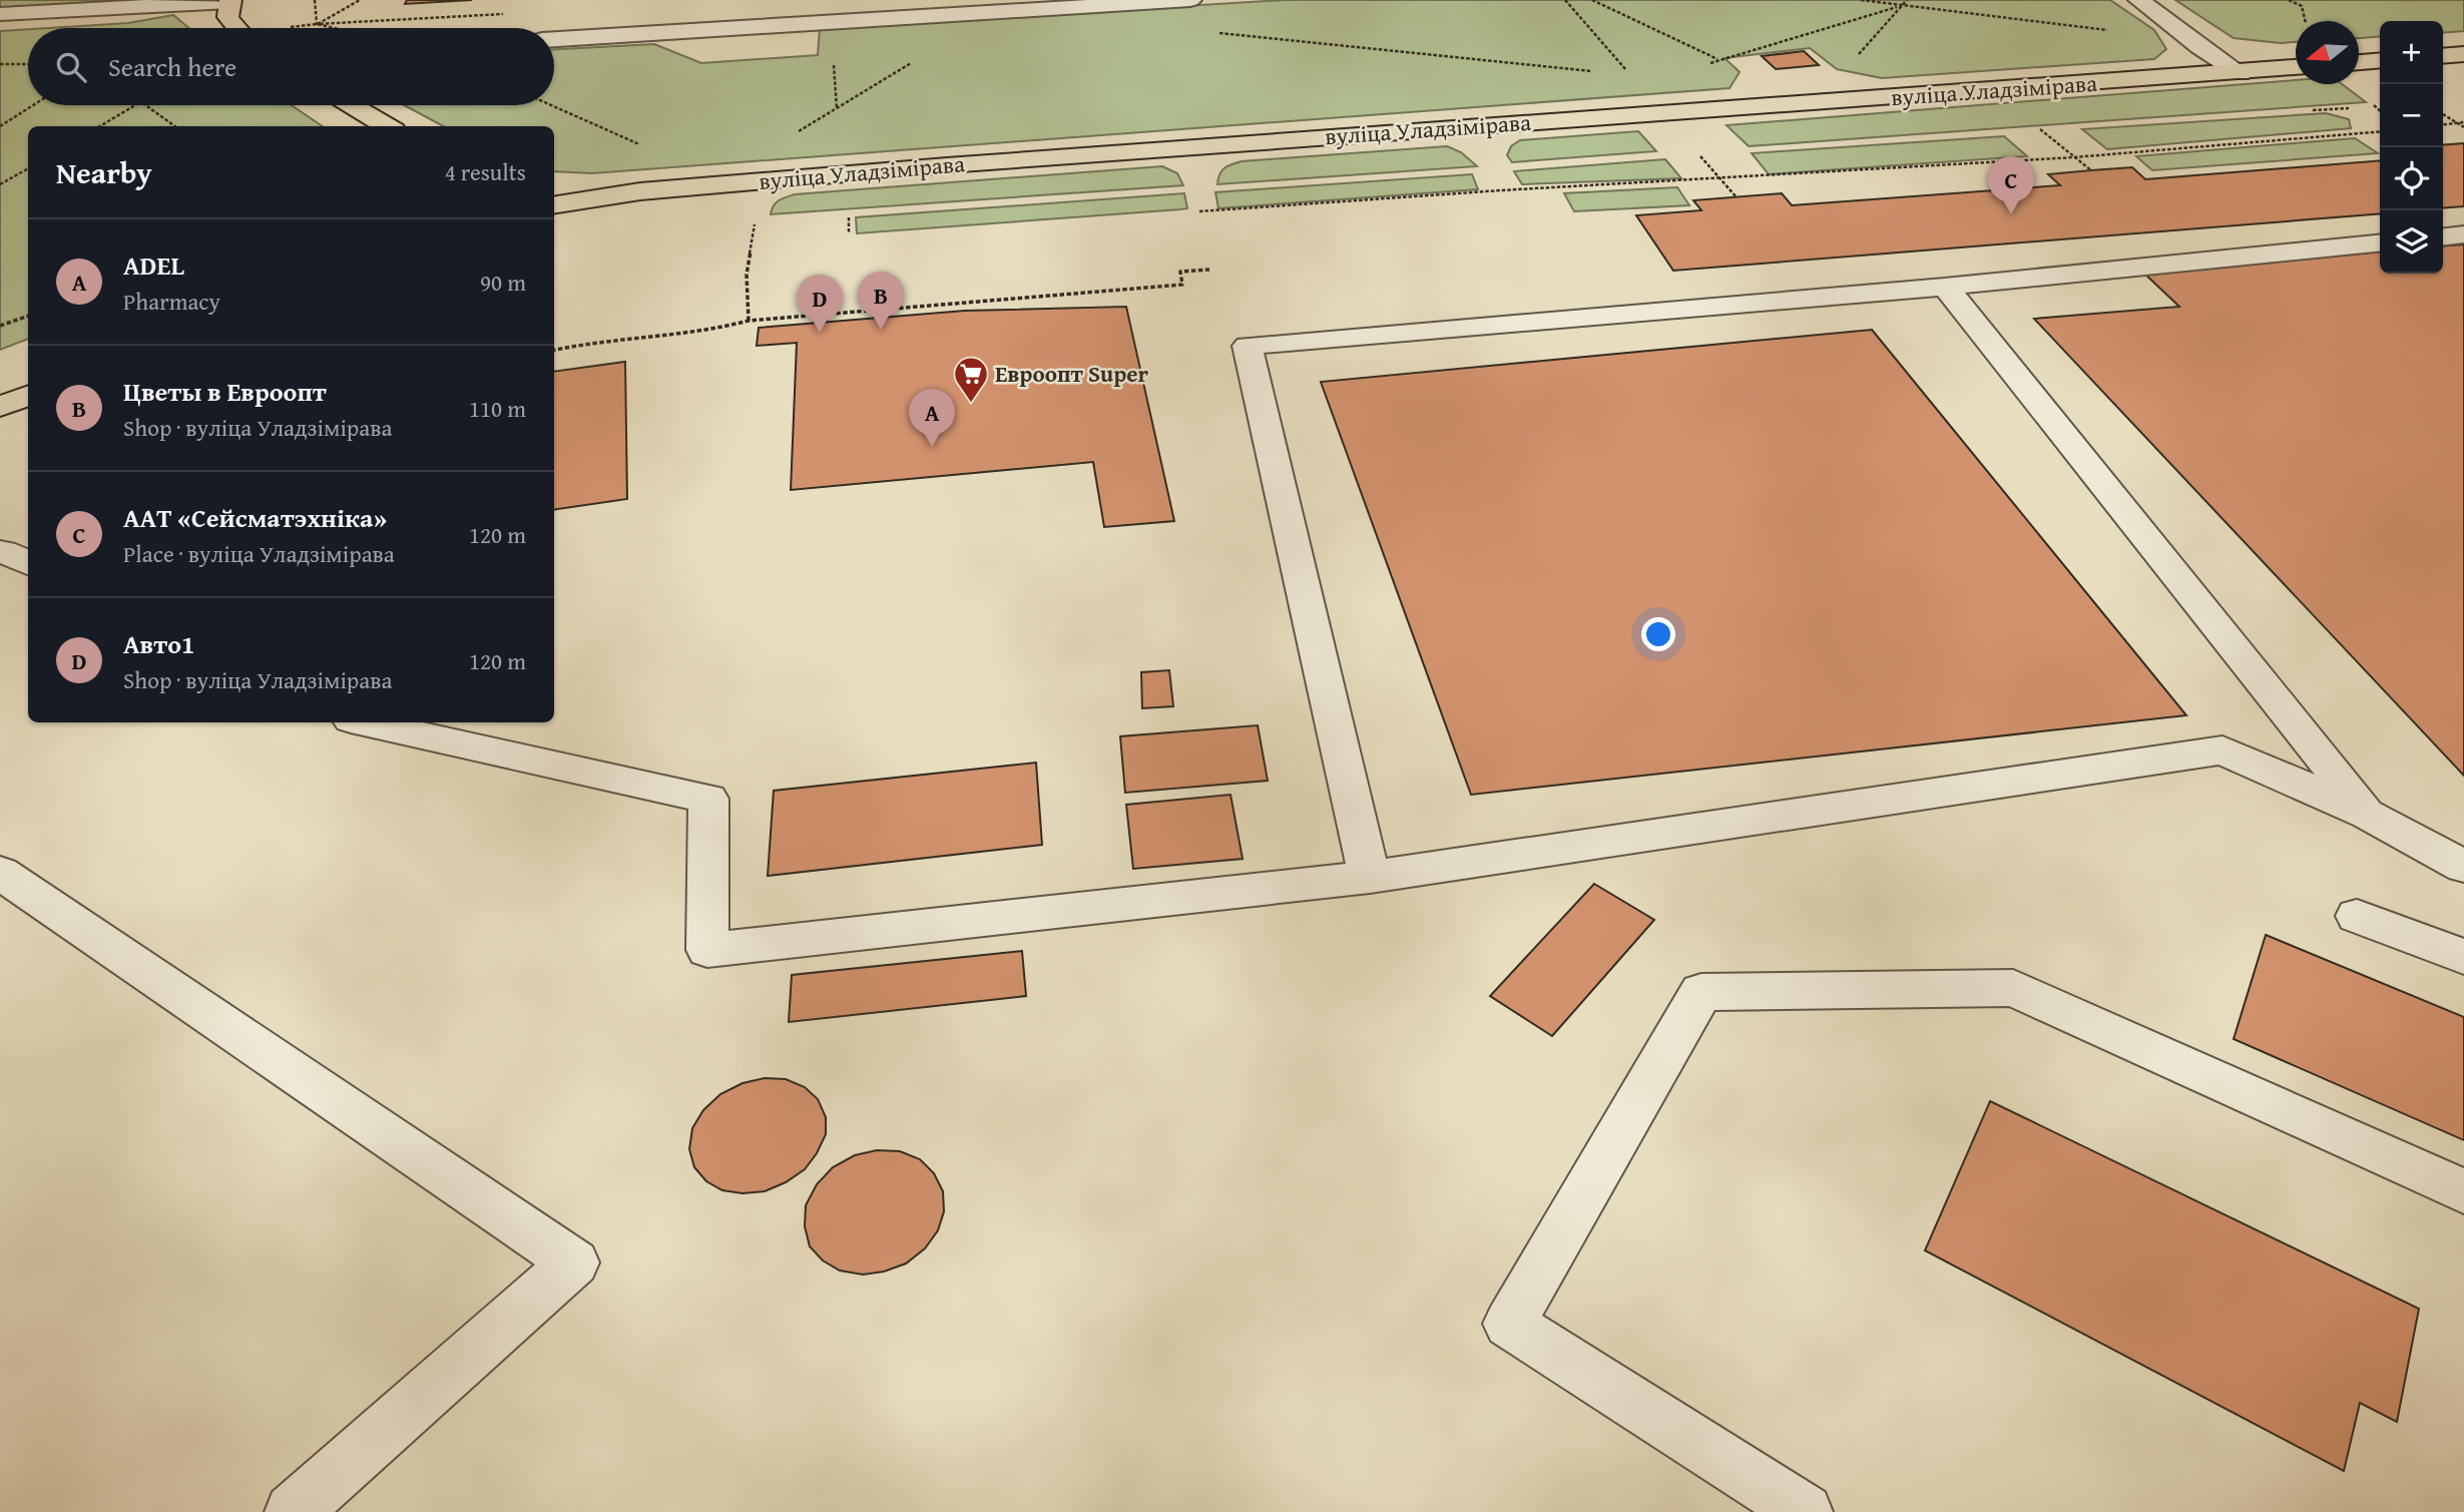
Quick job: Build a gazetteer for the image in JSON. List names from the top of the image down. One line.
{"streets":{"main road":["вуліца Уладзімірава"]},"places":{"supermarket":["Евроопт Super"]},"north":"left","page":{"map_buttons":["+","−"],"search":"Search here","heading":["Nearby","4 results"],"pins":["C","B","D","A"],"list":[{"mark":"A","name":"ADEL","note":"Pharmacy","value":"90 m"},{"mark":"B","name":"Цветы в Евроопт","note":"Shop · вуліца Уладзімірава","value":"110 m"},{"mark":"C","name":"ААТ «Сейсматэхніка»","note":"Place · вуліца Уладзімірава","value":"120 m"},{"mark":"D","name":"Авто1","note":"Shop · вуліца Уладзімірава","value":"120 m"}]}}
